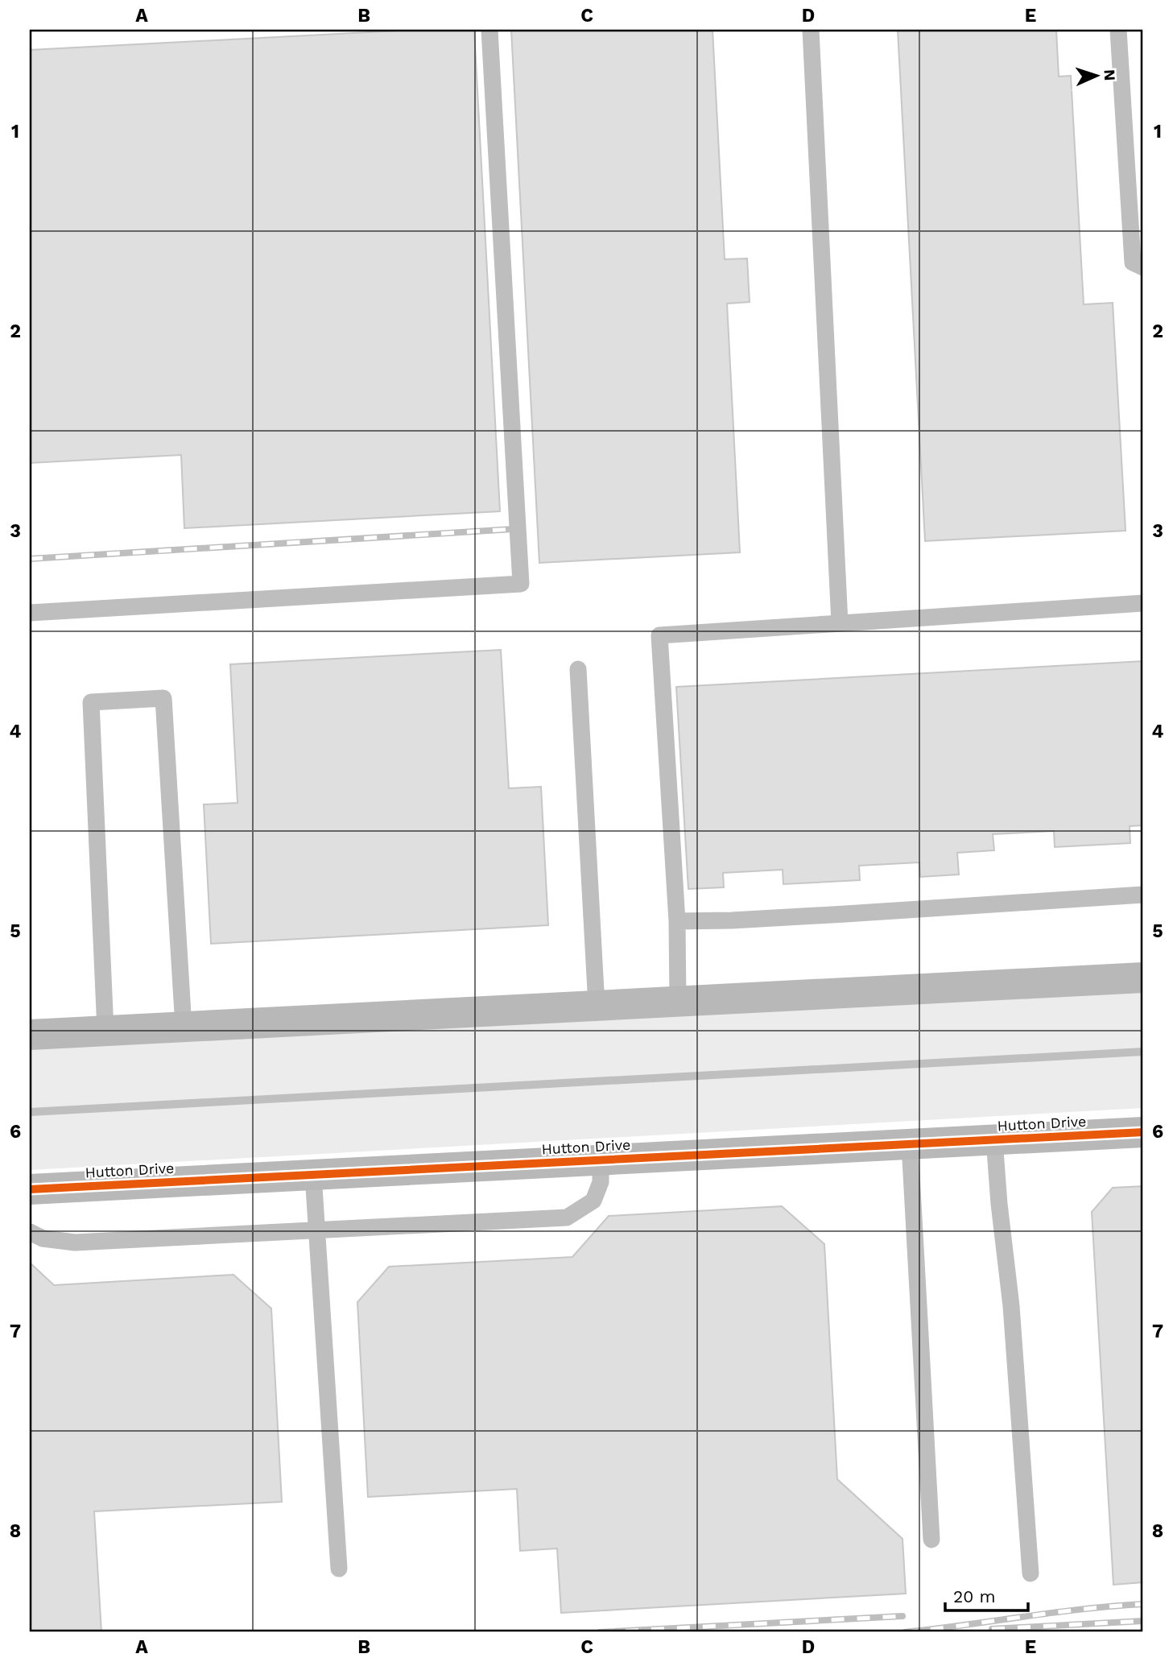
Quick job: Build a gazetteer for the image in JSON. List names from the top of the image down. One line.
{"streets":{"street":["Hutton Drive"]},"scale_bar":"20 m","north":"right","grid":{"columns":["A","B","C","D","E"],"rows":["1","2","3","4","5","6","7","8"]}}
